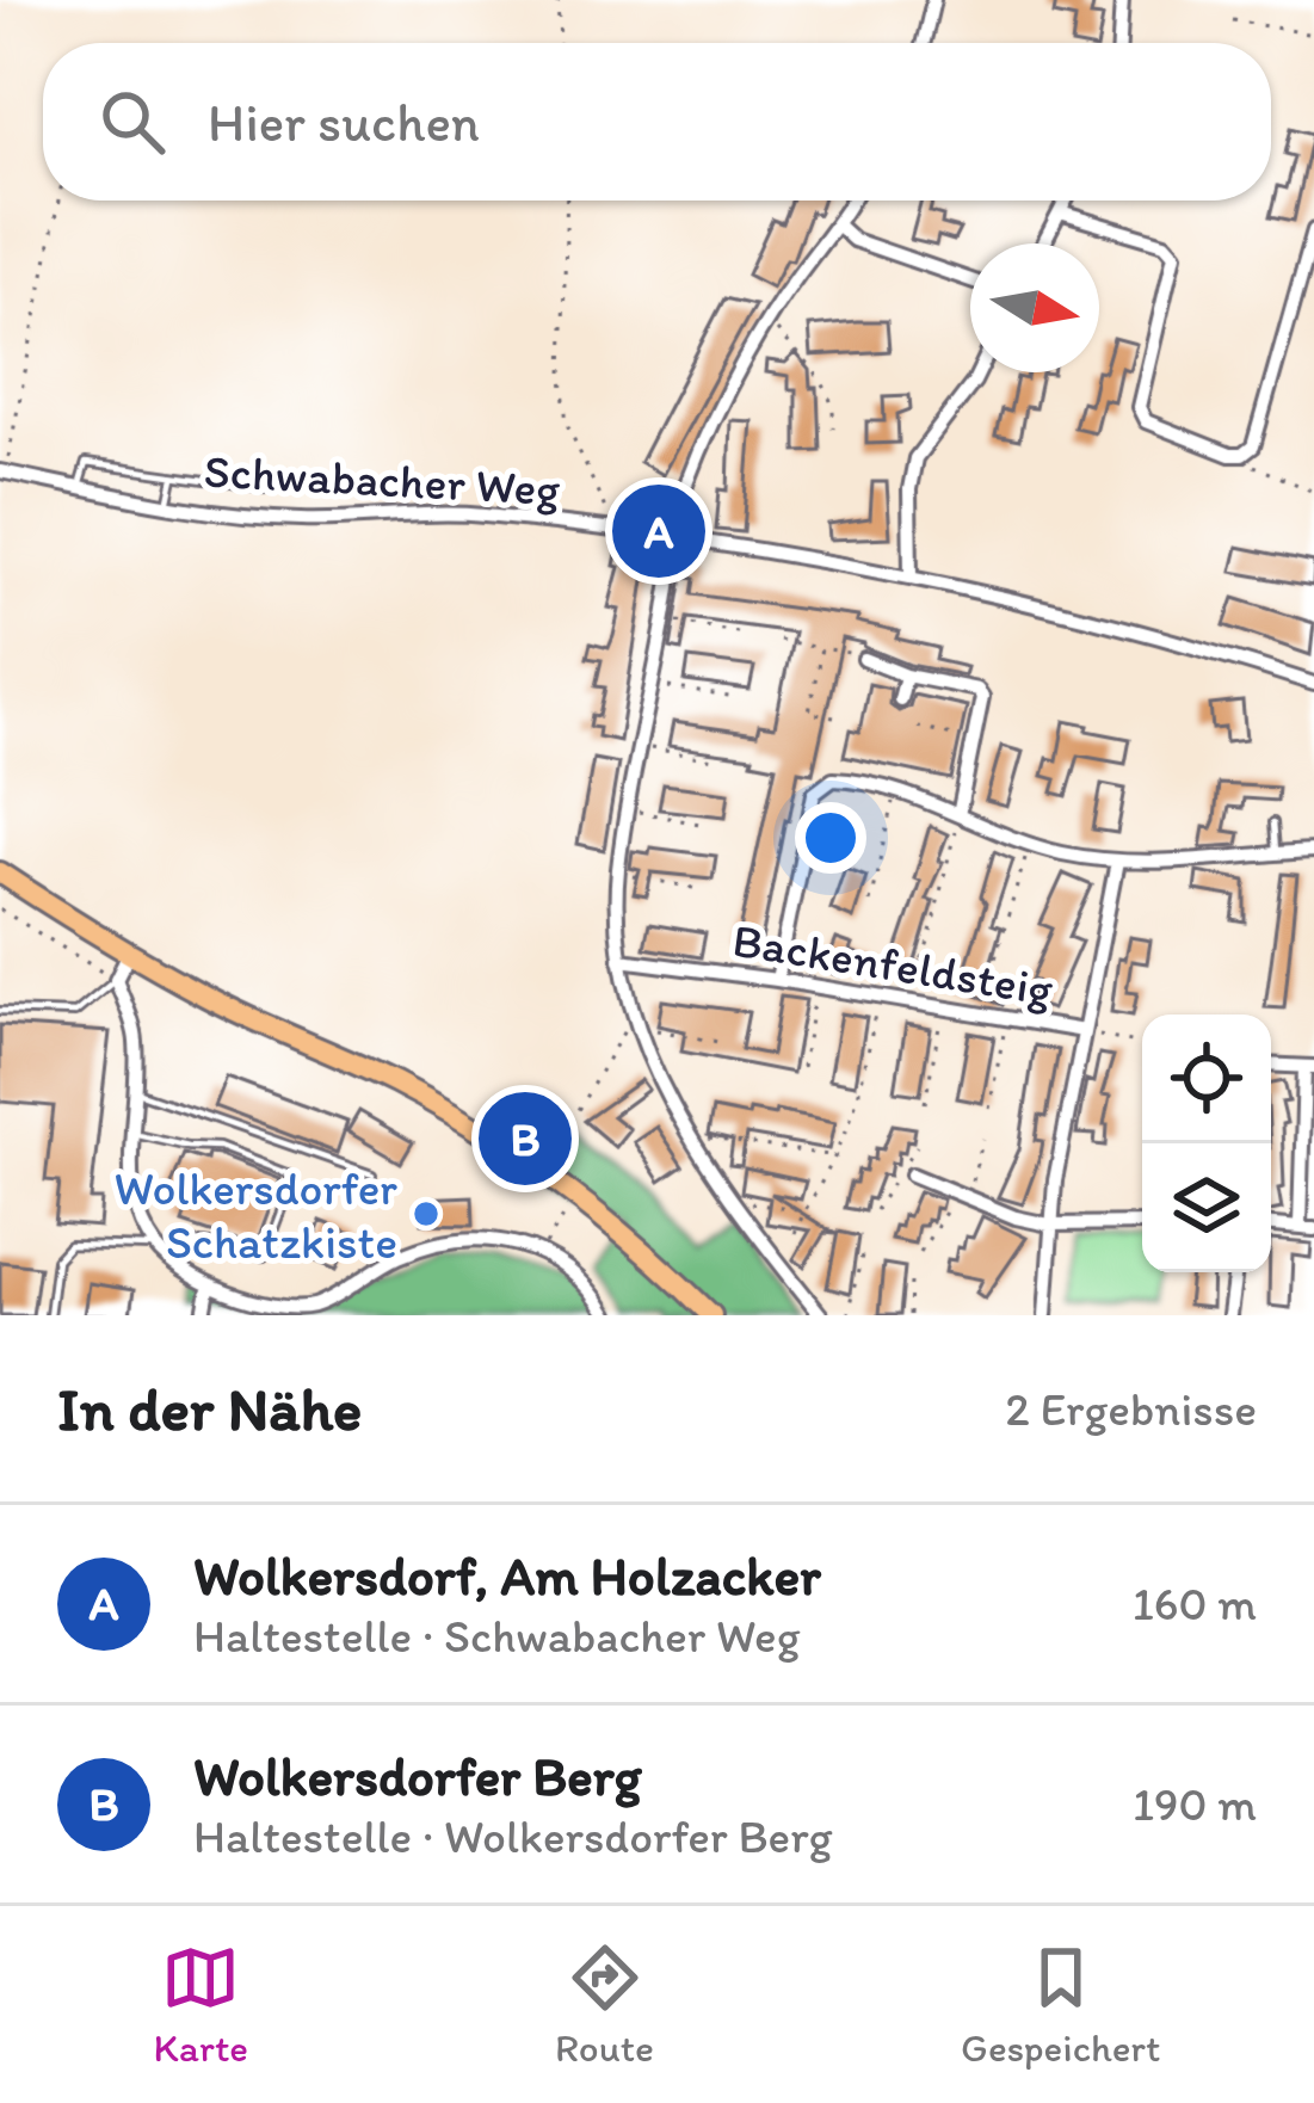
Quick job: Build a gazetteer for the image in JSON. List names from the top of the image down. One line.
{"streets":{"street":["Schwabacher Weg","Backenfeldsteig"]},"places":["Wolkersdorfer Schatzkiste"],"north":"right","page":{"search":"Hier suchen","pins":["A","B"],"heading":["In der Nähe","2 Ergebnisse"],"list":[{"mark":"A","name":"Wolkersdorf, Am Holzacker","note":"Haltestelle · Schwabacher Weg","value":"160 m"},{"mark":"B","name":"Wolkersdorfer Berg","note":"Haltestelle · Wolkersdorfer Berg","value":"190 m"}],"nav":["Karte","Route","Gespeichert"]}}
